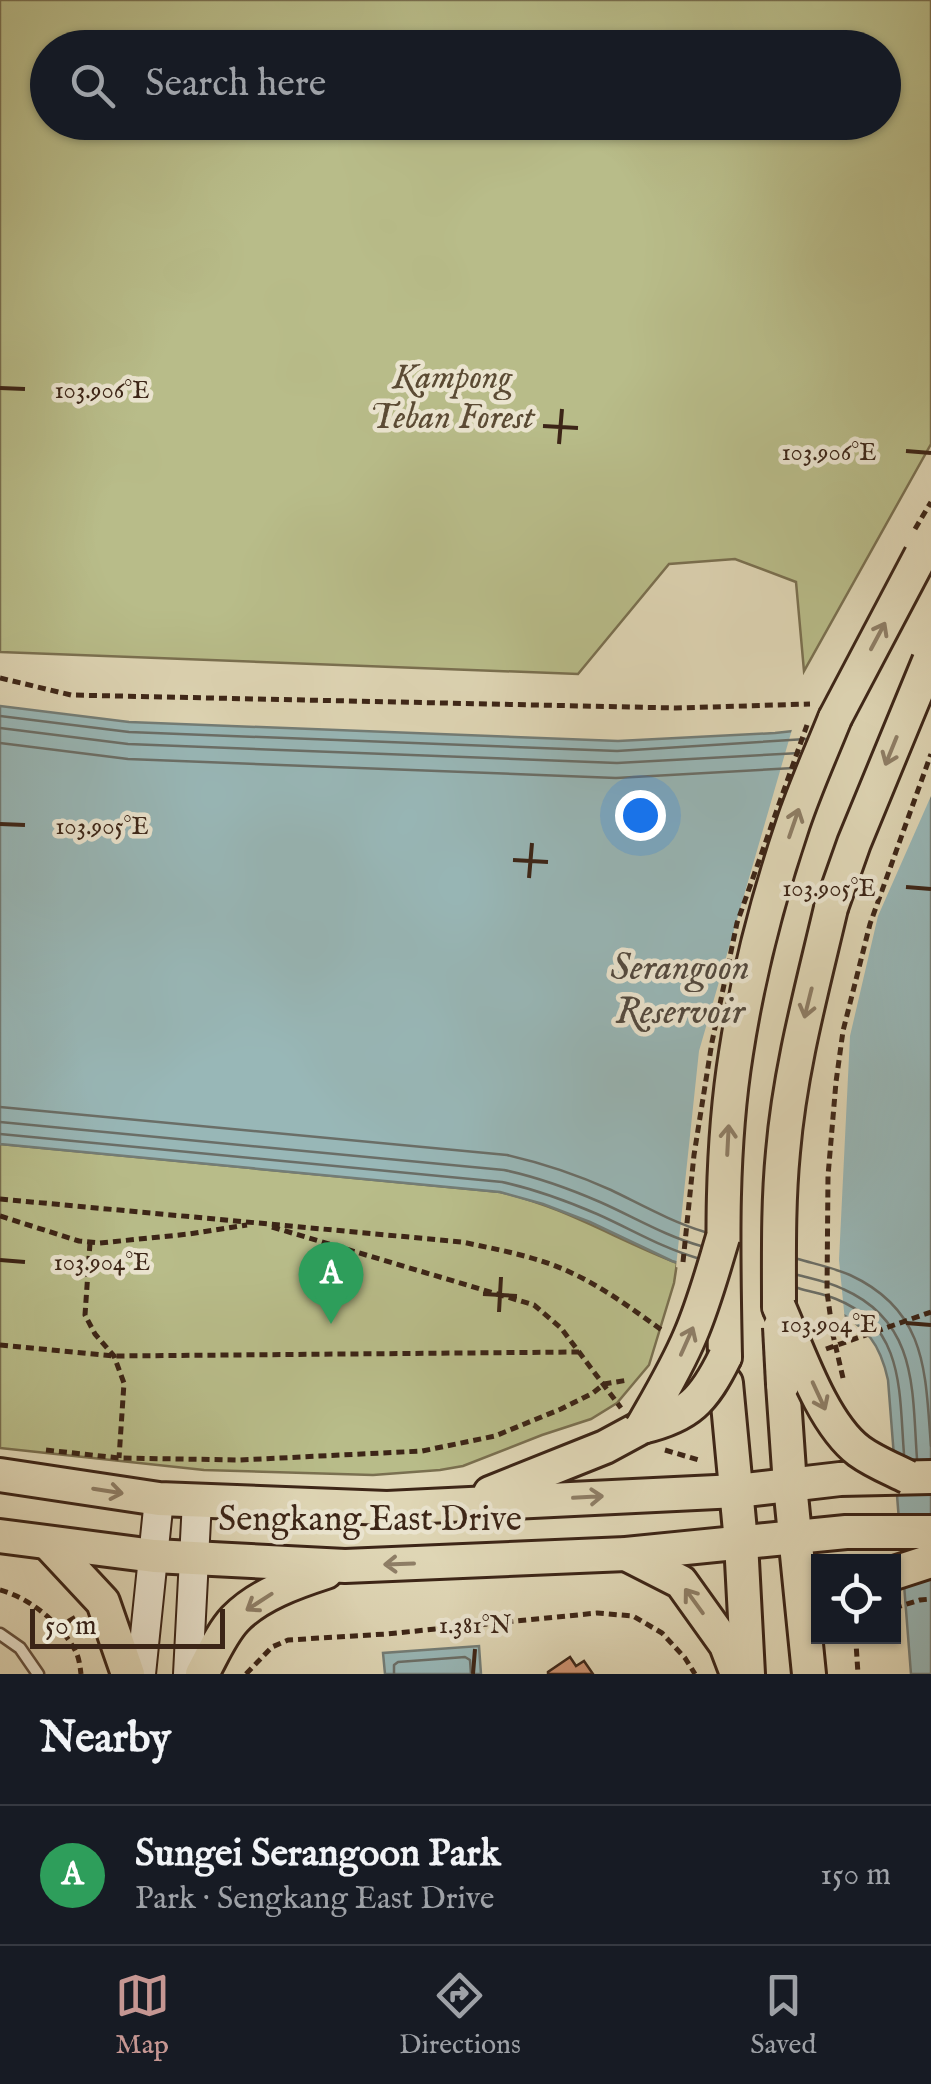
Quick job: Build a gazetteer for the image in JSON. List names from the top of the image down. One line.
{"streets":{"main road":["Sengkang East Drive"]},"water":["Serangoon Reservoir"],"parks":["Kampong Teban Forest"],"scale_bar":"50 m","page":{"search":"Search here","pins":"A","scale":"50 m","heading":"Nearby","list":[{"mark":"A","name":"Sungei Serangoon Park","note":"Park · Sengkang East Drive","value":"150 m"}],"nav":["Map","Directions","Saved"]},"coordinates":["103.906°E","103.905°E","103.904°E","1.381°N"]}
